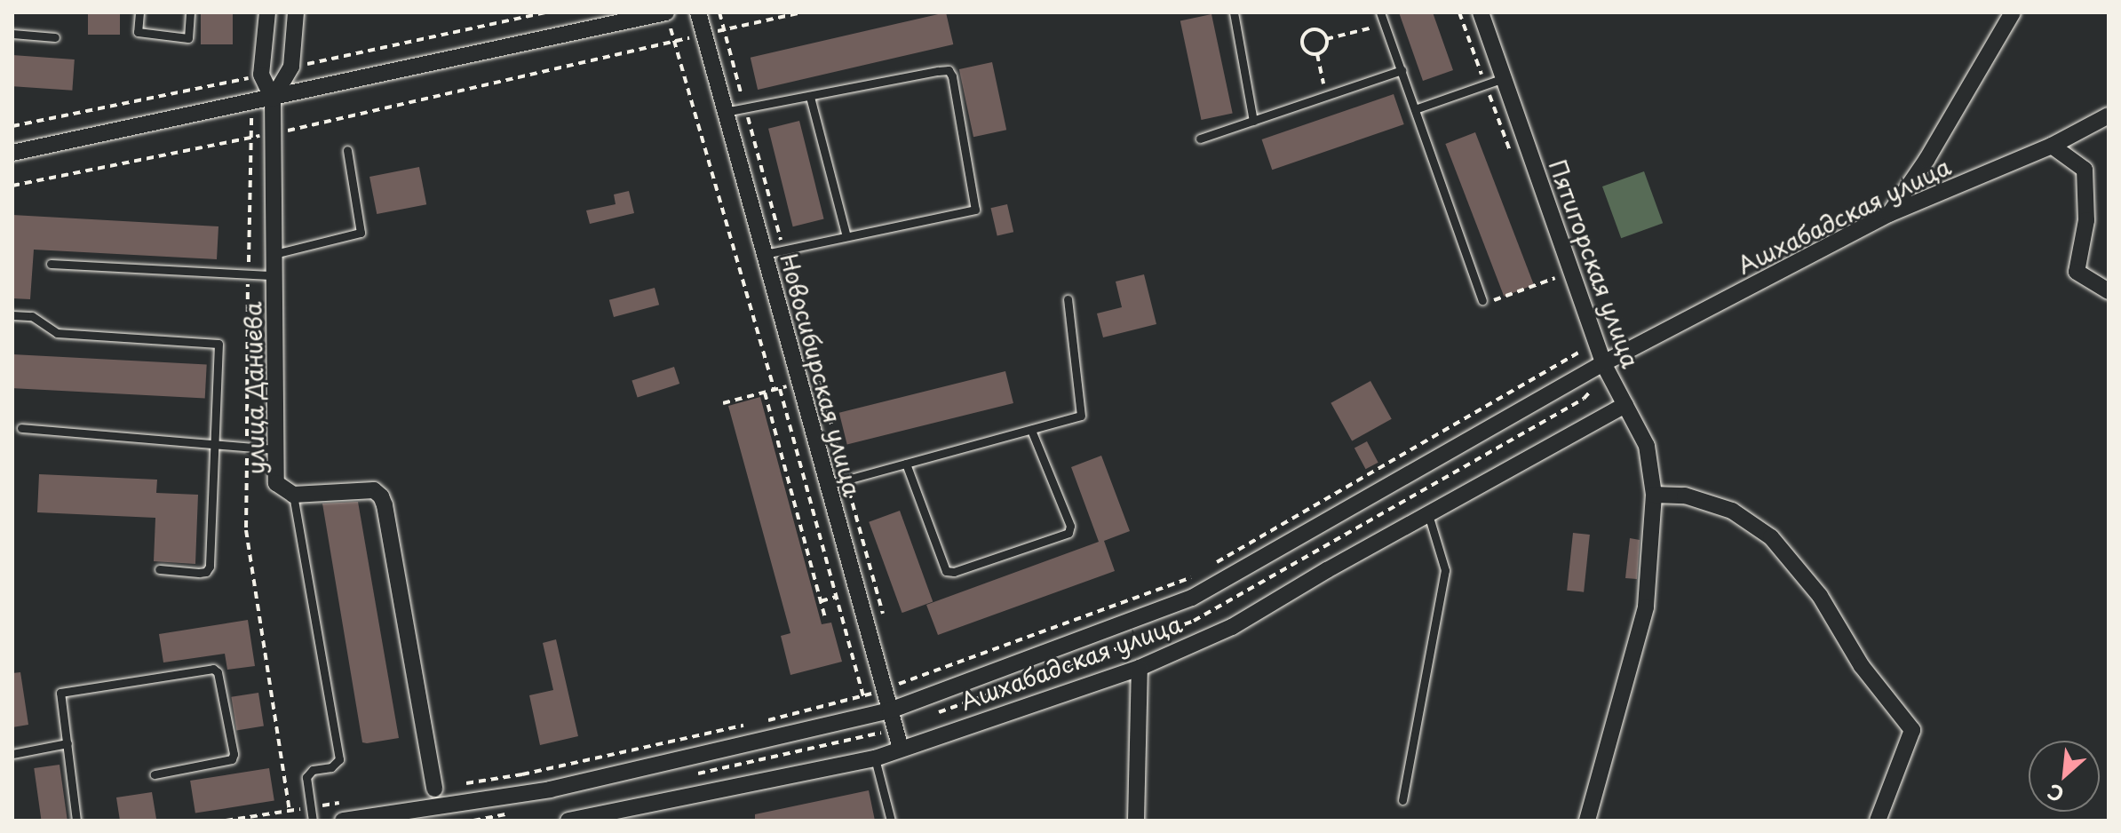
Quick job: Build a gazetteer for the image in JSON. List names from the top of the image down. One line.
{"streets":{"street":["Ашхабадская улица","Пятигорская улица","Новосибирская улица","улица Даниева"]},"crossings":[["Ашхабадская улица","Пятигорская улица"],["Ашхабадская улица","Новосибирская улица"]],"north":"bottom left"}
